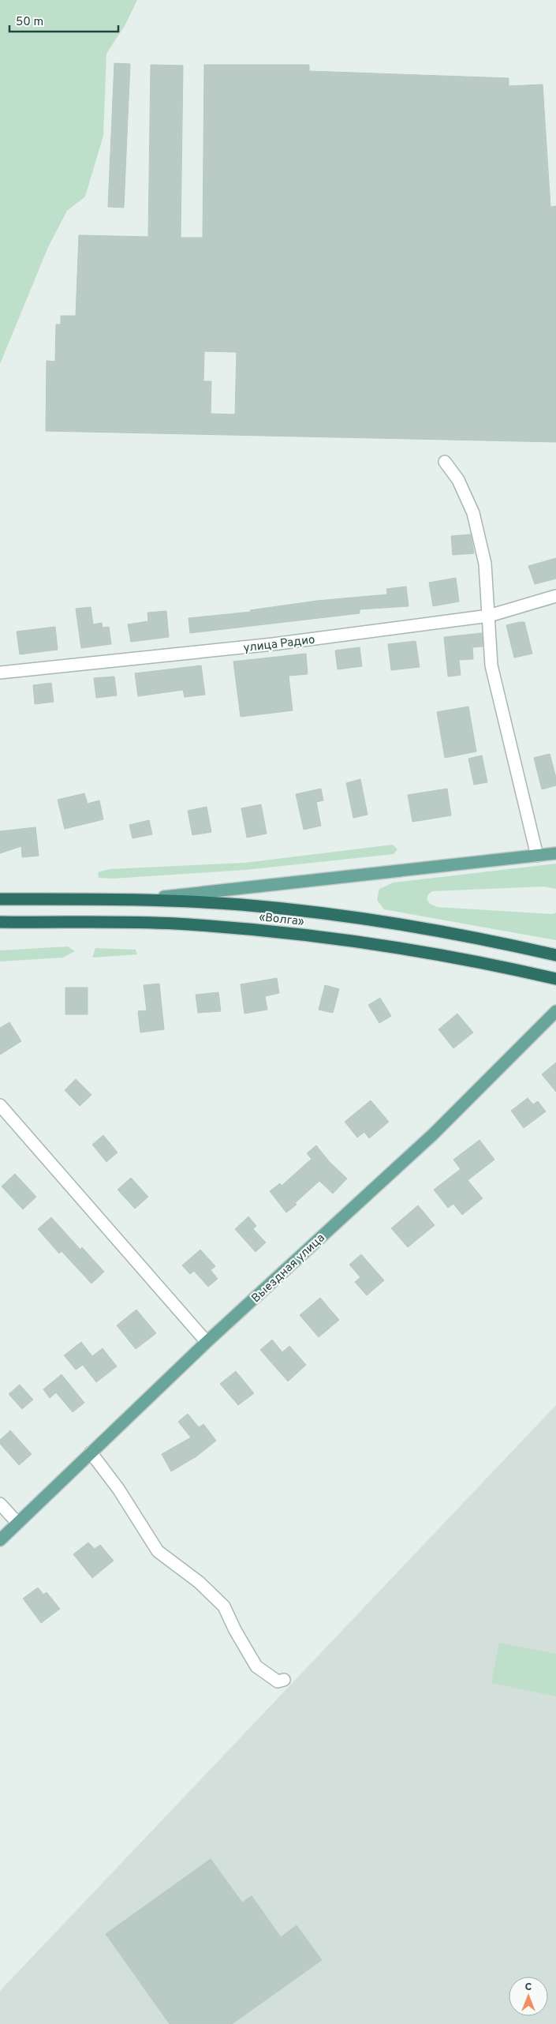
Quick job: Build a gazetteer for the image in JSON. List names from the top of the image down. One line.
{"streets":{"highway":["«Волга»"],"main road":["Выездная улица"],"street":["улица Радио"]},"scale_bar":"50 m","north":"top"}
